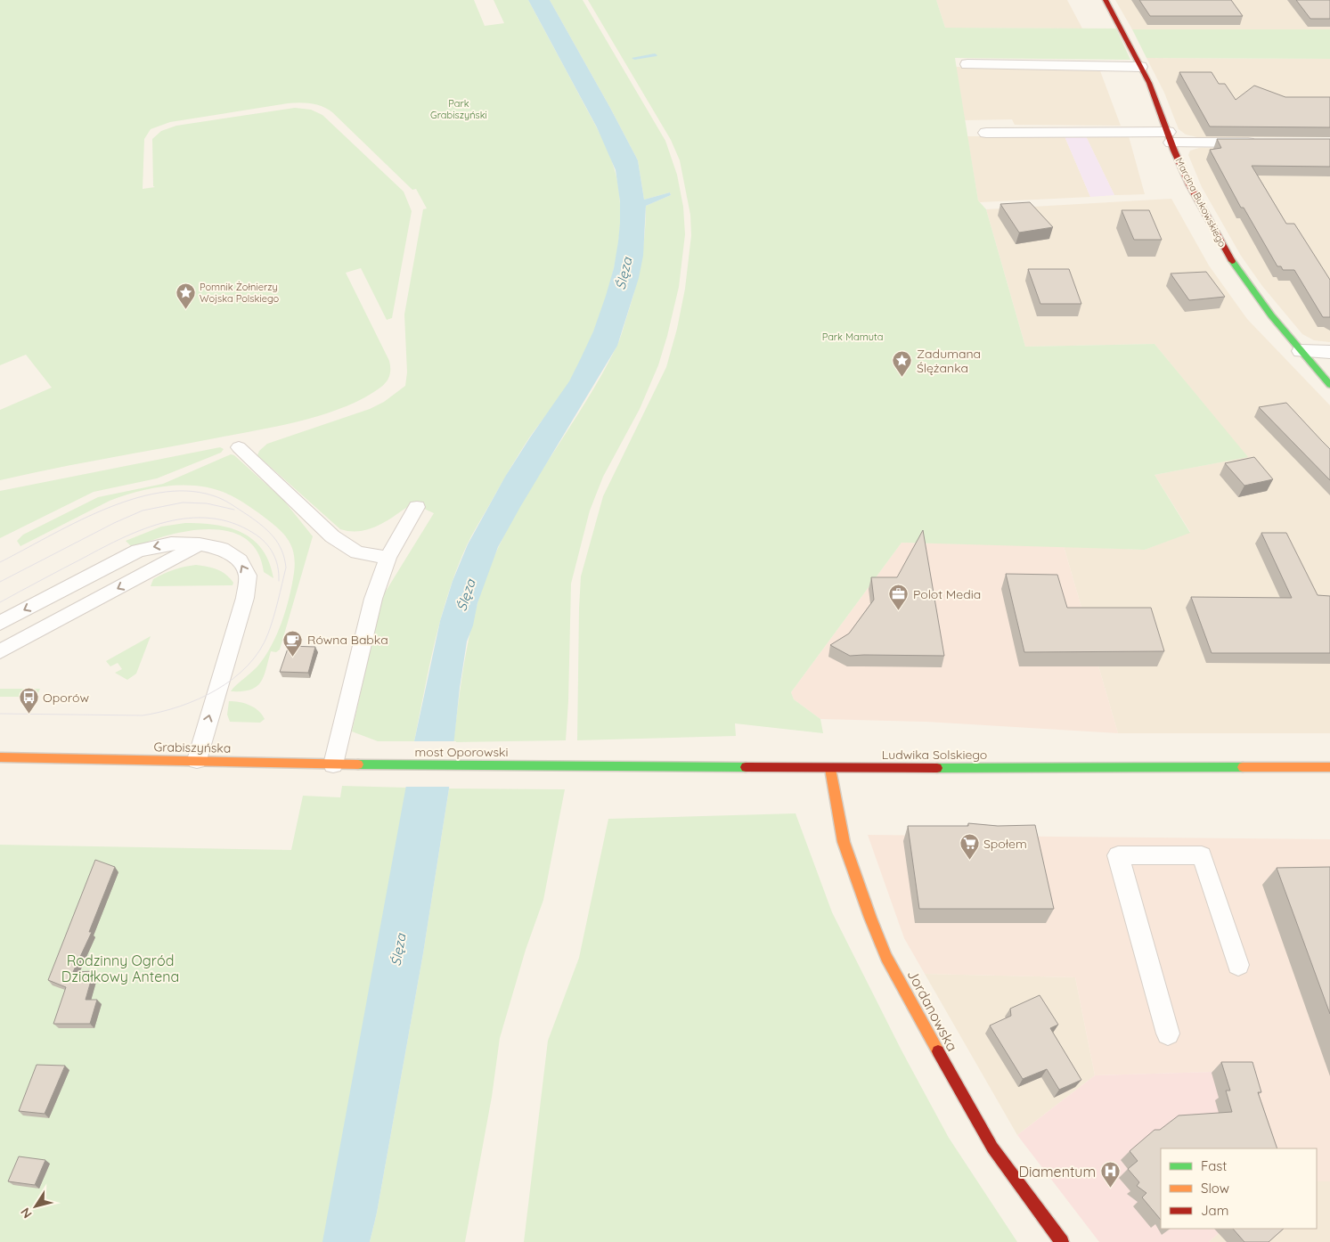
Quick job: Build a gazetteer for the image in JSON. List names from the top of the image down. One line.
{"streets":{"street":["Marcina Bukowskiego","Grabiszyńska","most Oporowski","Ludwika Solskiego","Jordanowska"]},"crossings":[["Grabiszyńska","most Oporowski"],["most Oporowski","Ludwika Solskiego"],["Ludwika Solskiego","Jordanowska"]],"water":["Ślęza"],"parks":["Park Grabiszyński","Park Mamuta","Rodzinny Ogród Działkowy Antena"],"places":{"place":["Pomnik Żołnierzy Wojska Polskiego","Zadumana Ślężanka"],"office":["Polot Media"],"cafe":["Równa Babka"],"bus stop":["Oporów"],"supermarket":["Społem"],"hospital":["Diamentum"]},"legend":["Fast","Slow","Jam"],"north":"bottom left"}
